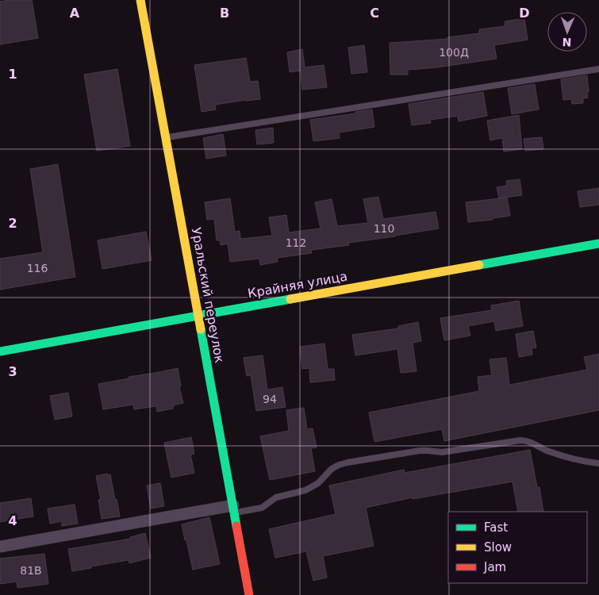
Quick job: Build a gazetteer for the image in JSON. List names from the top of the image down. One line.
{"streets":{"main road":["Крайняя улица","Уральский переулок"]},"crossings":[["Крайняя улица","Уральский переулок"]],"house_numbers":["100Д","110","112","116","94","81В"],"legend":["Fast","Slow","Jam"],"north":"bottom","grid":{"columns":["A","B","C","D"],"rows":["1","2","3","4"]}}
